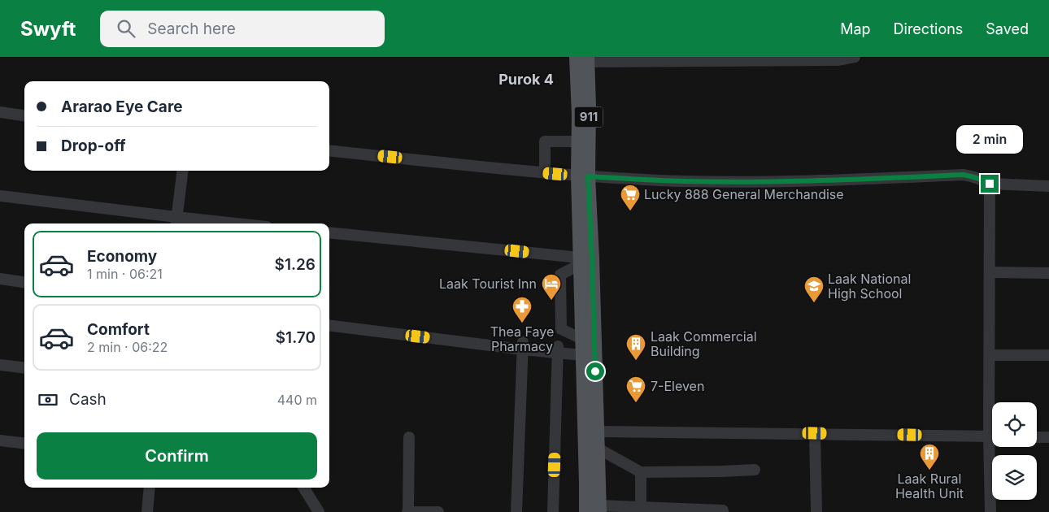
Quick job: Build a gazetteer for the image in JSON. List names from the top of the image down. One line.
{"streets":{"main road":["911"]},"districts":["Purok 4"],"places":{"supermarket":["Lucky 888 General Merchandise","7-Eleven"],"hotel":["Laak Tourist Inn"],"school or university":["Laak National High School"],"pharmacy":["Thea Faye Pharmacy"],"building":["Laak Commercial Building","Laak Rural Health Unit"]},"page":{"header":"Swyft","search":"Search here","nav":["Map","Directions","Saved"],"banner":["Ararao Eye Care","Drop-off"],"bubble":"2 min","list":[{"name":"Economy","note":"1 min · 06:21","value":"$1.26"},{"name":"Comfort","note":"2 min · 06:22","value":"$1.70"}],"pay":["Cash","440 m"],"buttons":"Confirm"}}
